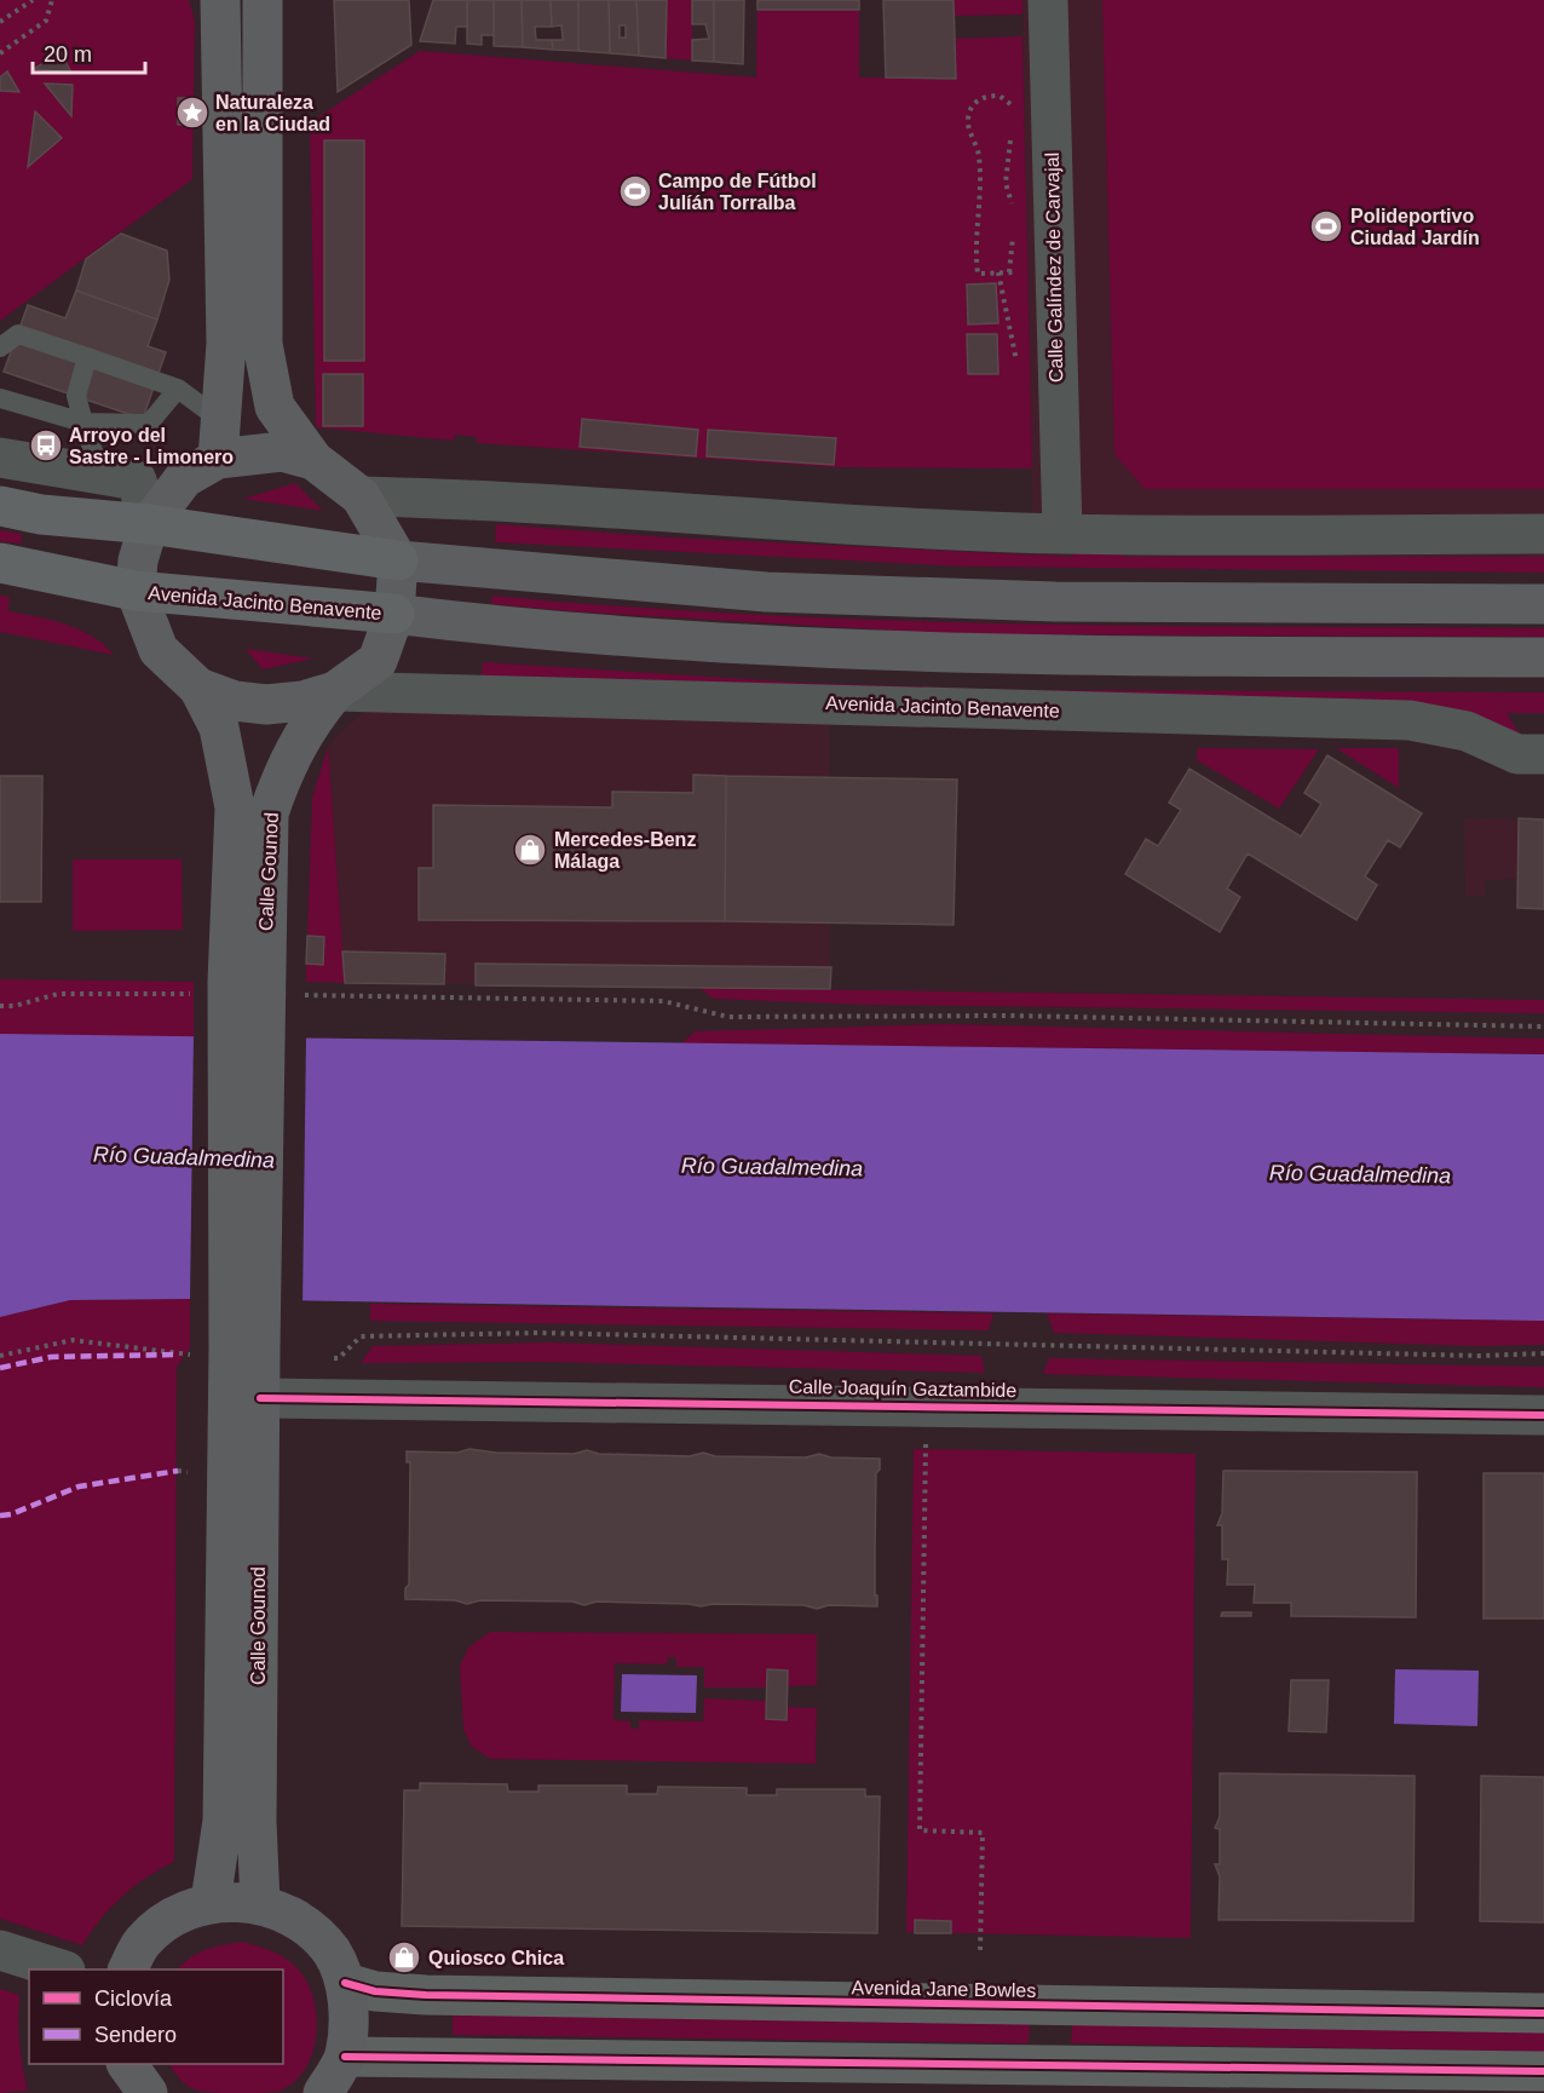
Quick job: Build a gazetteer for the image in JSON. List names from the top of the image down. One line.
{"streets":{"highway":["Avenida Jacinto Benavente"],"main road":["Calle Gounod","Avenida Jane Bowles"],"street":["Calle Galíndez de Carvajal","Calle Joaquín Gaztambide"]},"crossings":[["Avenida Jacinto Benavente","Calle Gounod"],["Calle Gounod","Calle Joaquín Gaztambide"]],"water":["Río Guadalmedina"],"places":{"place":["Naturaleza en la Ciudad"],"sports":["Campo de Fútbol Julíán Torralba","Polideportivo Ciudad Jardín"],"bus stop":["Arroyo del Sastre - Limonero"],"shop":["Mercedes-Benz Málaga","Quiosco Chica"]},"legend":["Ciclovía","Sendero"],"scale_bar":"20 m"}
